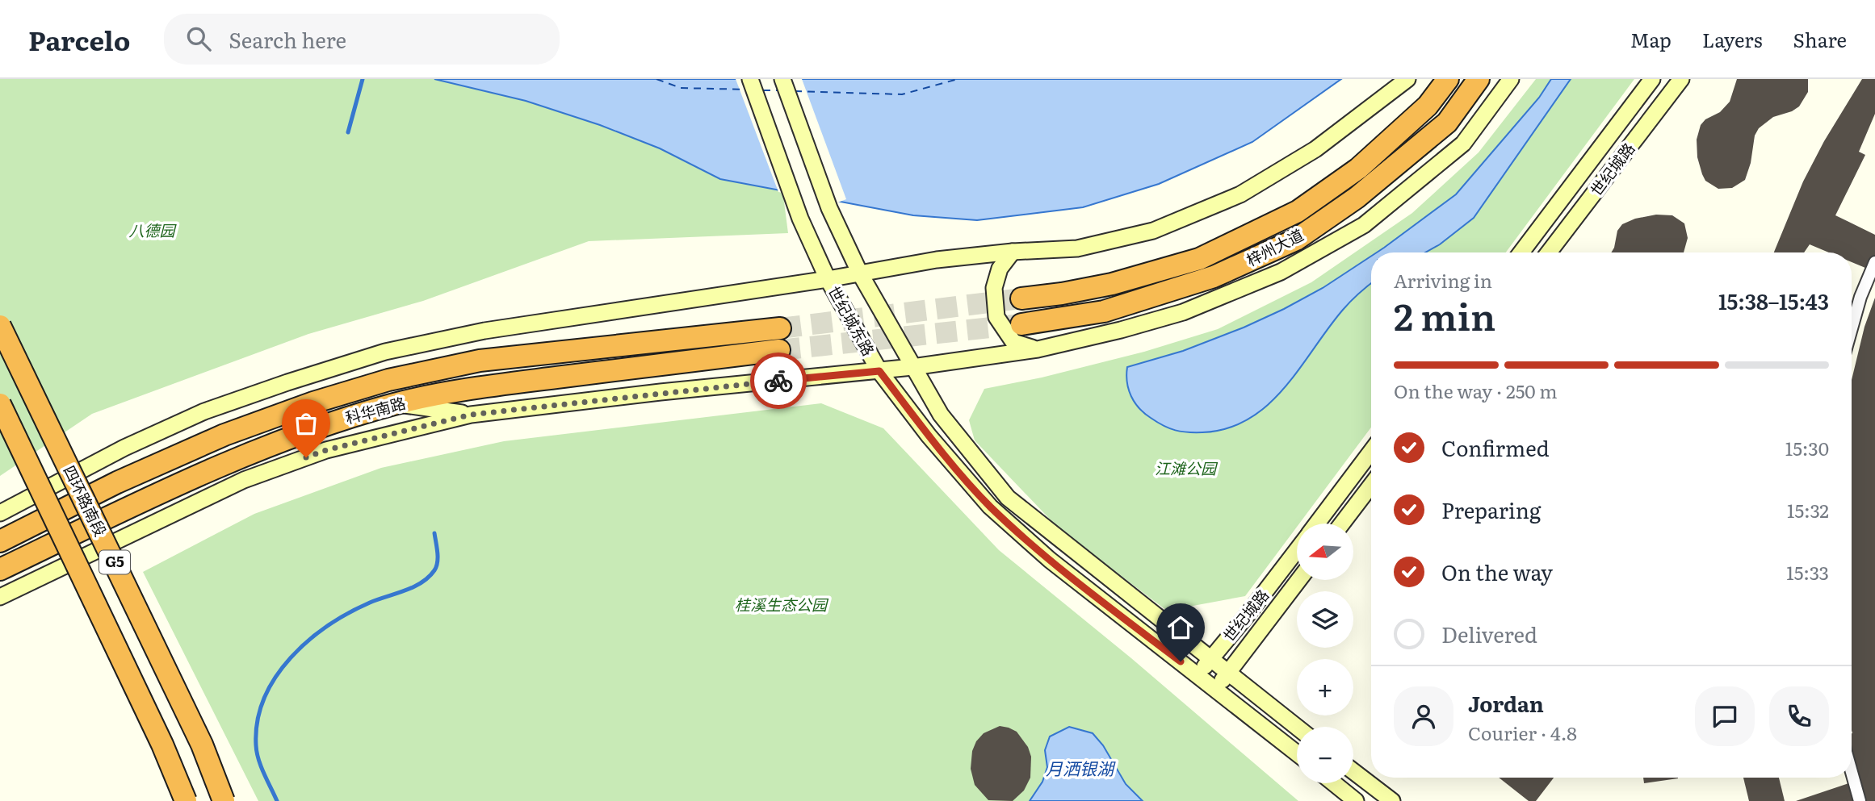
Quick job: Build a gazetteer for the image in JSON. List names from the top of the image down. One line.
{"streets":{"highway":["梓州大道","科华南路","四环路南段","G5"],"main road":["世纪城路","世纪城东路"]},"crossings":[["世纪城路","世纪城东路"]],"water":["月洒银湖"],"parks":["八德园","江滩公园","桂溪生态公园"],"north":"left","page":{"header":"Parcelo","search":"Search here","nav":["Map","Layers","Share"],"heading":["2 min","Arriving in","15:38–15:43"],"panel":["Jordan","Courier · 4.8"],"bar":"On the way · 250 m","list":[["Confirmed","15:30"],["Preparing","15:32"],["On the way","15:33"],"Delivered"],"map_buttons":["+","−"]}}
